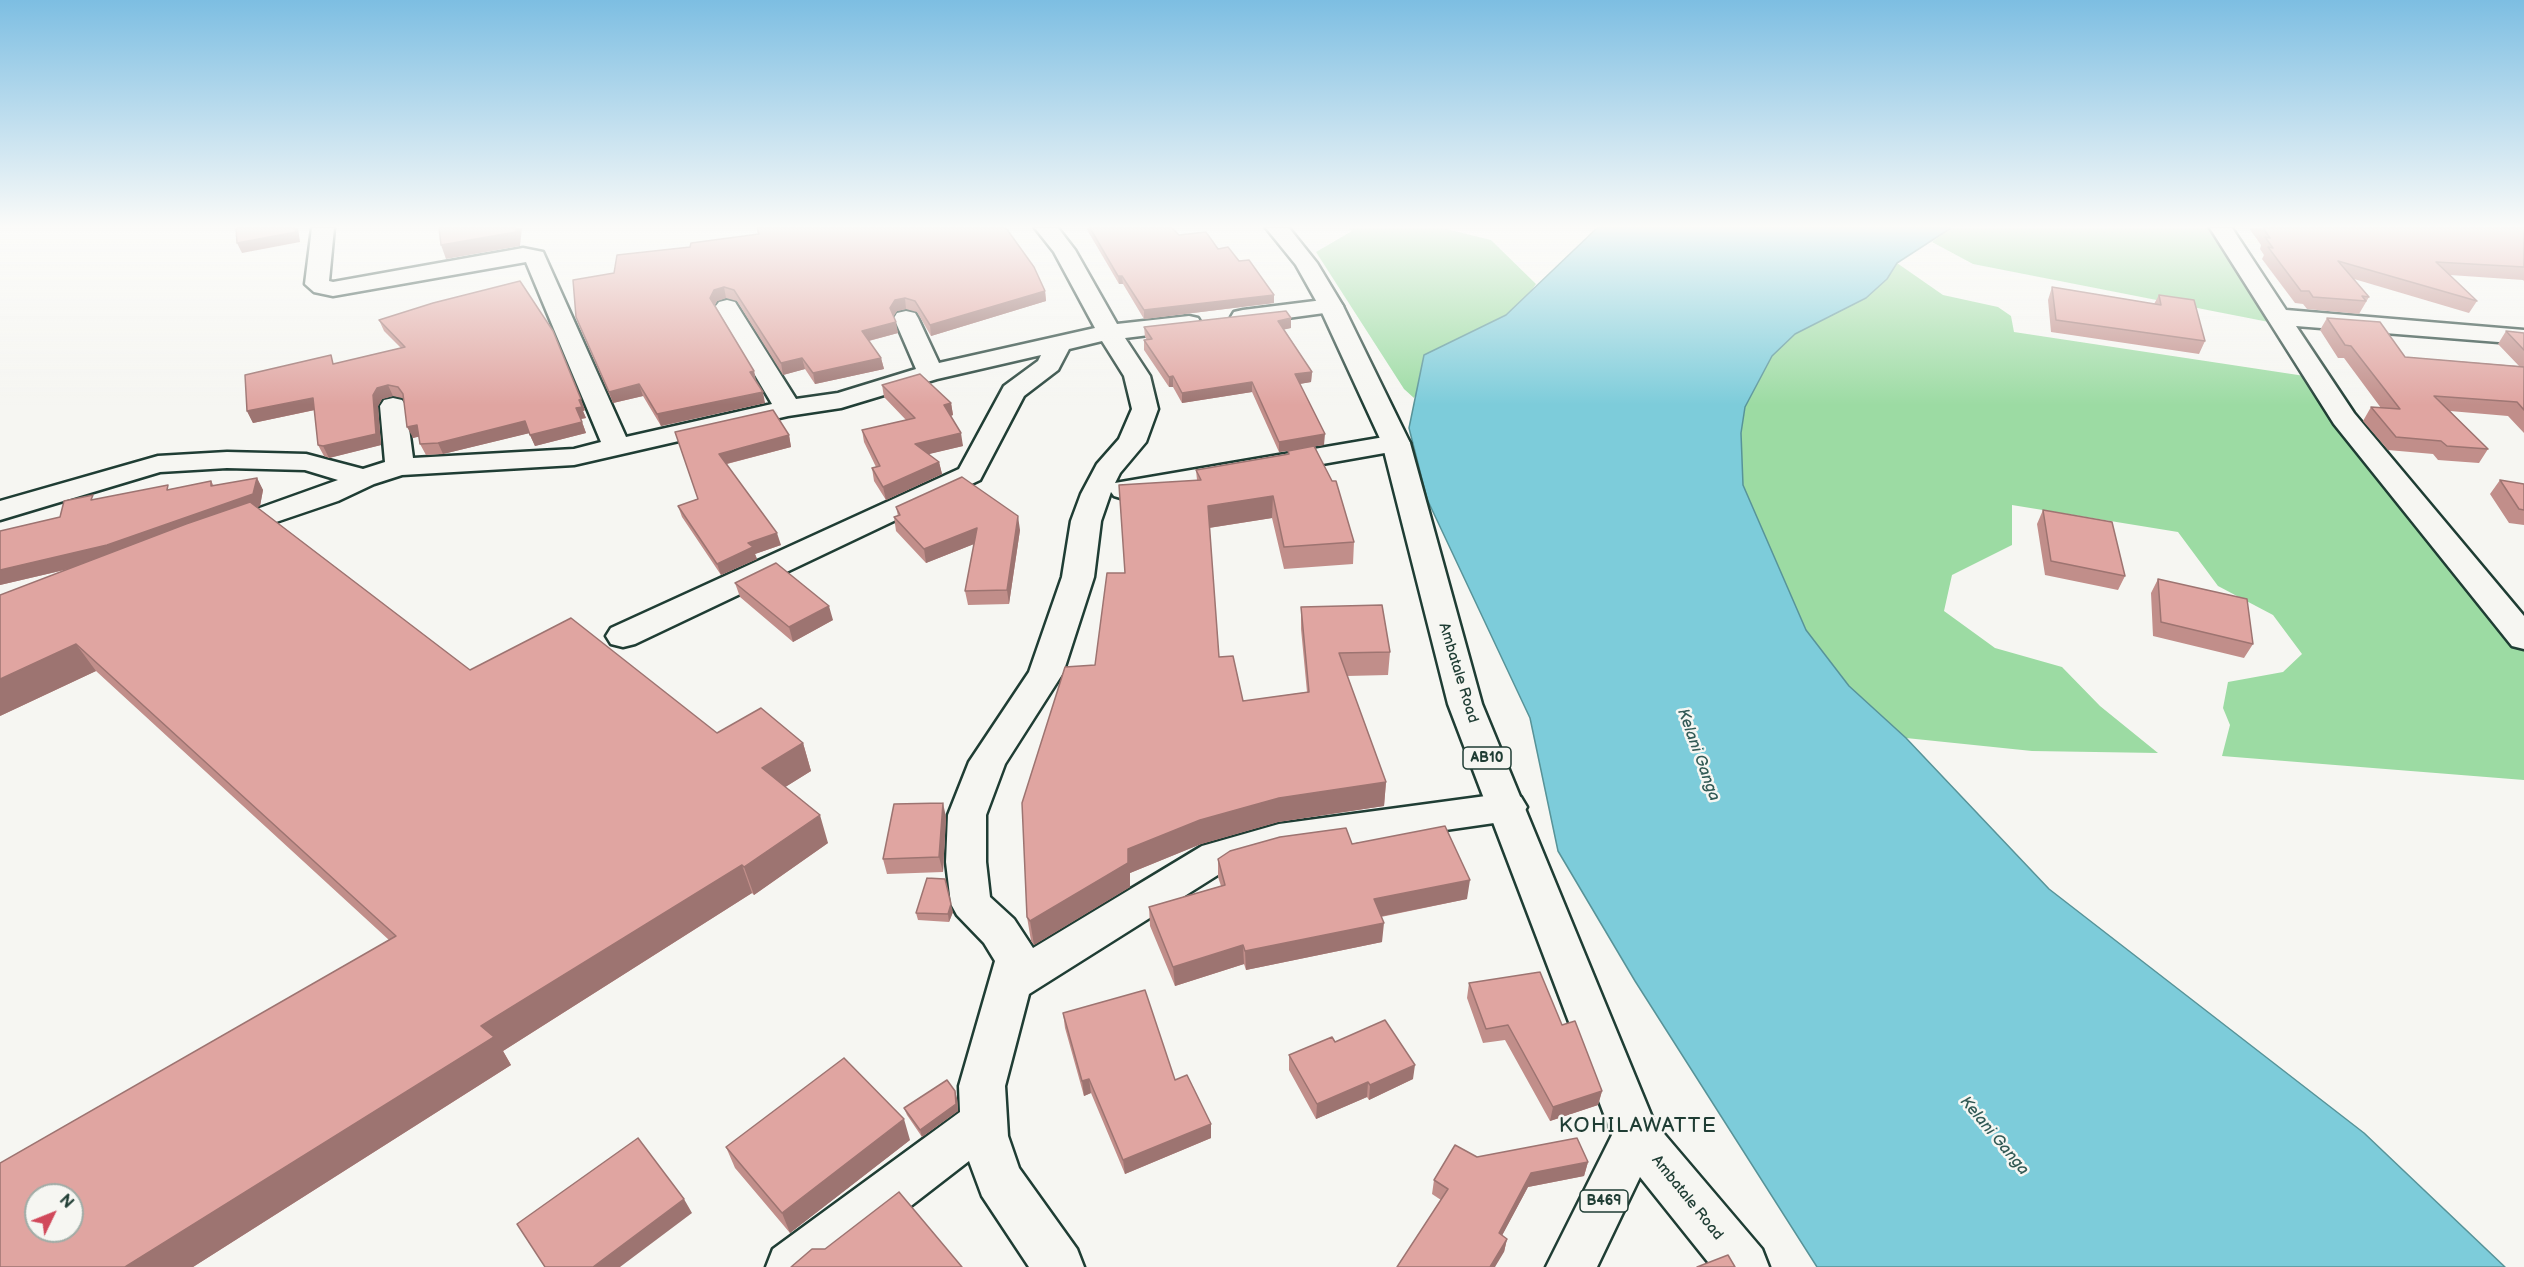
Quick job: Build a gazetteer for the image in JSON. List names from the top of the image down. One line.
{"streets":{"street":["Ambatale Road","AB10","B469"]},"crossings":[["Ambatale Road","B469"]],"districts":["KOHILAWATTE"],"water":["Kelani Ganga"],"north":"top right"}
